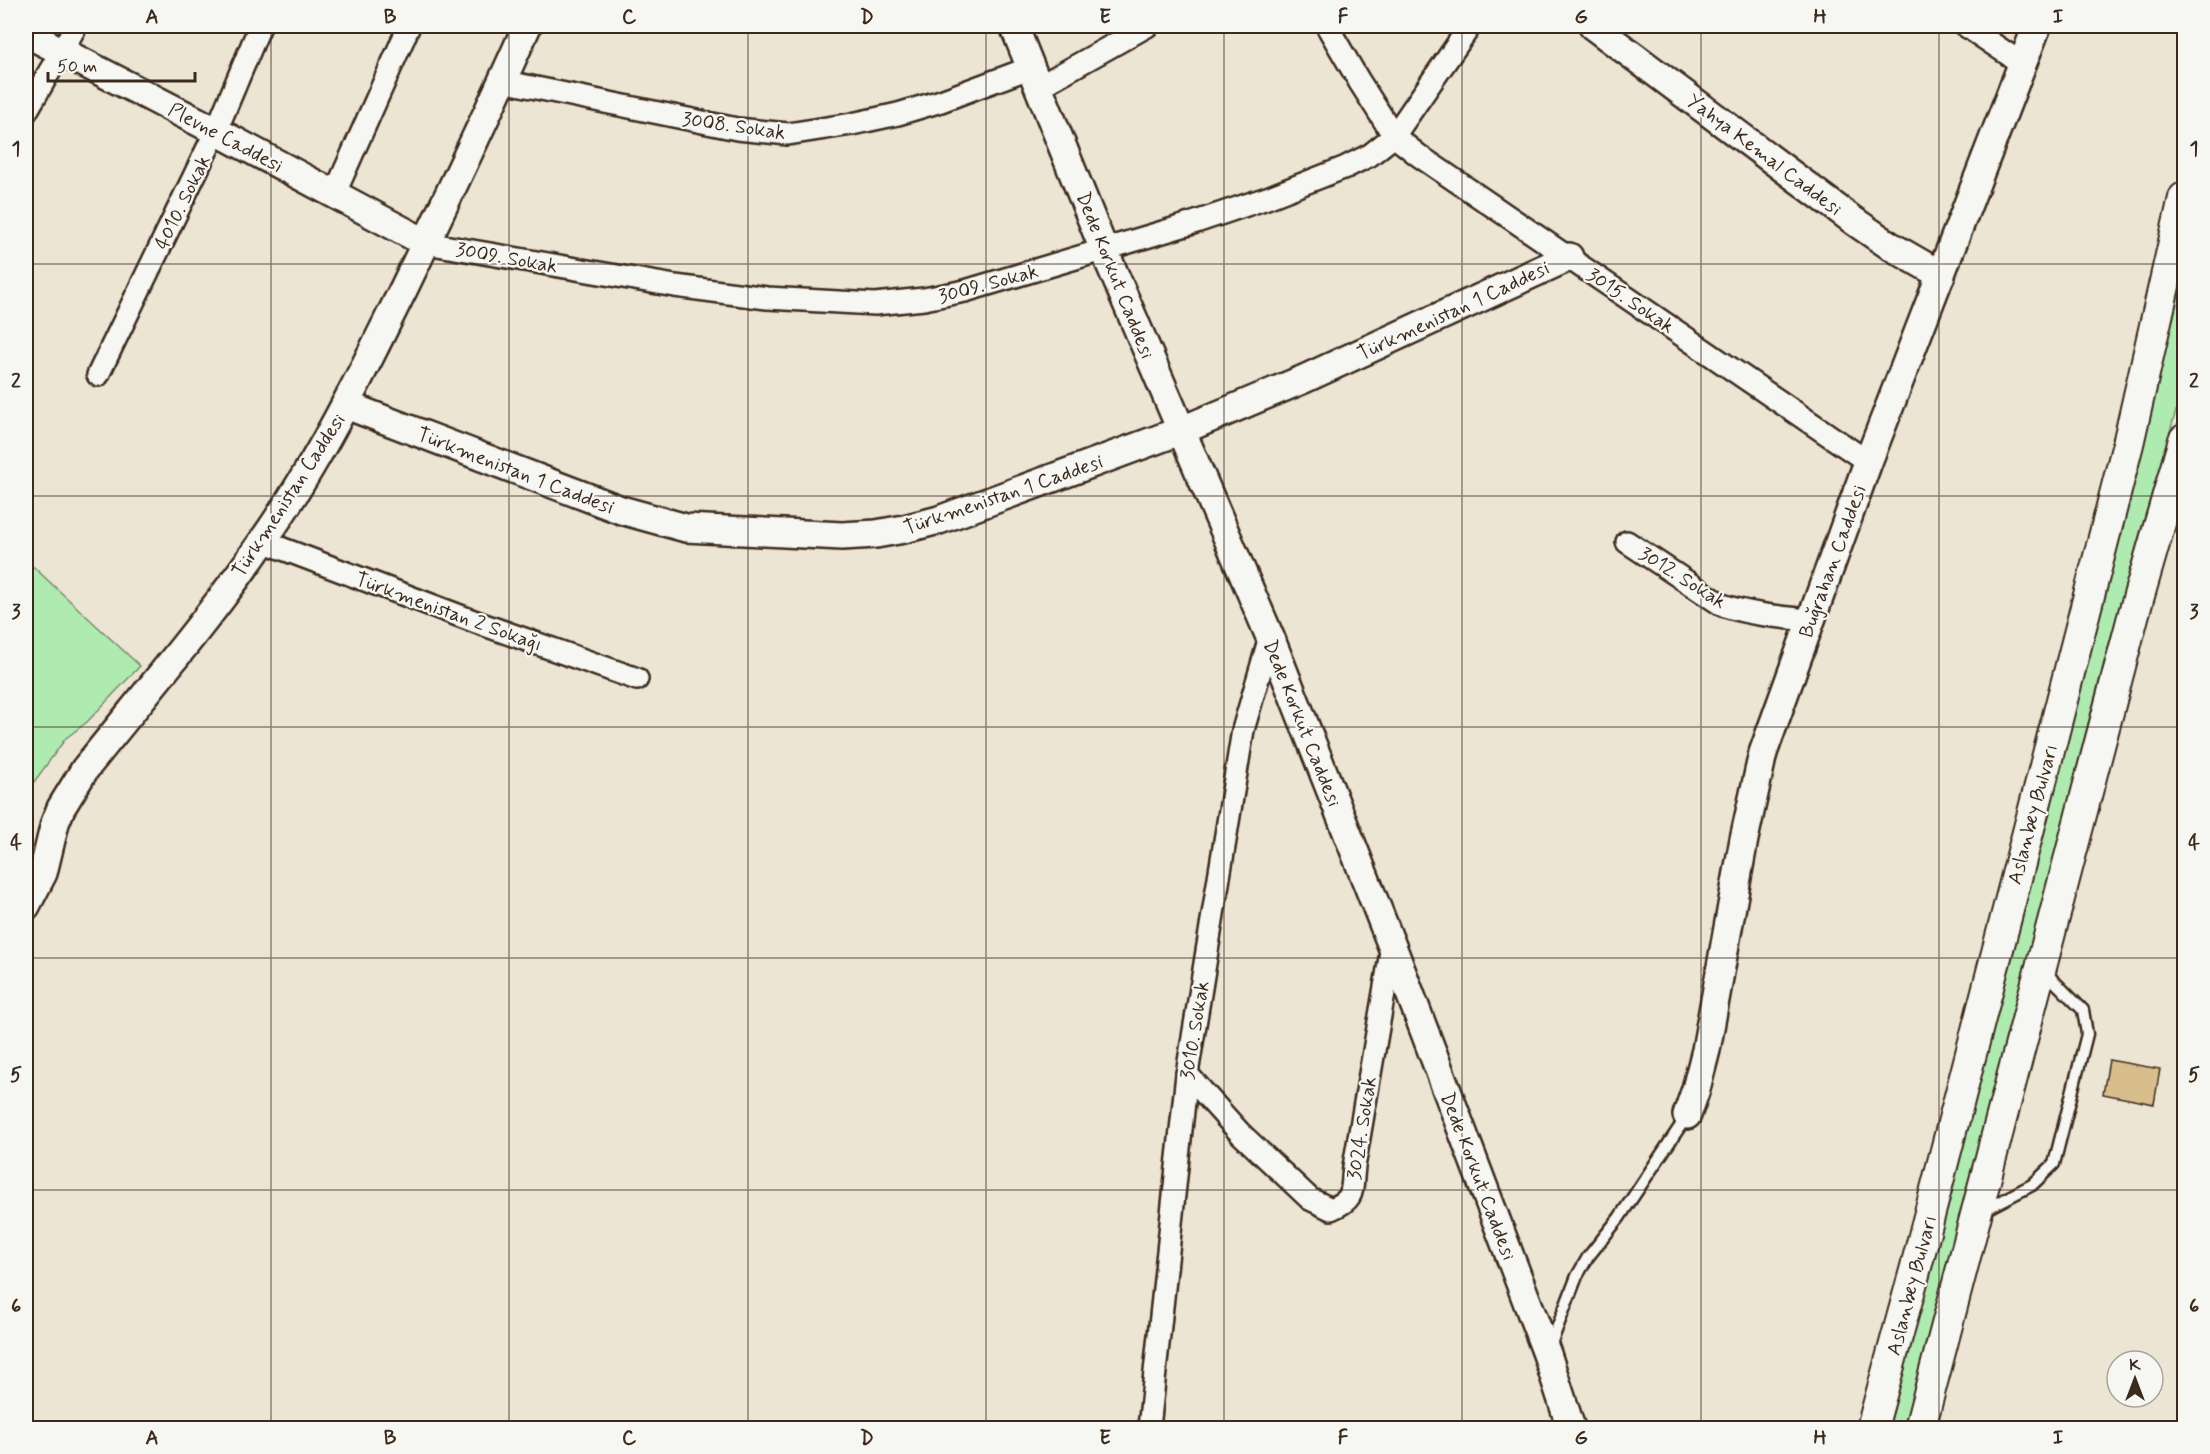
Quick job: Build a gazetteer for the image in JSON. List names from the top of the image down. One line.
{"streets":{"main road":["Aslanbey Bulvarı"],"street":["3008. Sokak","Plevne Caddesi","Yahya Kemal Caddesi","4010. Sokak","3009. Sokak","Dede Korkut Caddesi","3015. Sokak","Türkmenistan 1 Caddesi","Türkmenistan Caddesi","Buğrahan Caddesi","3012. Sokak","Türkmenistan 2 Sokağı","3010. Sokak","3024. Sokak"]},"crossings":[["3008. Sokak","Dede Korkut Caddesi"],["3008. Sokak","Türkmenistan Caddesi"],["Plevne Caddesi","4010. Sokak"],["Plevne Caddesi","3009. Sokak"],["Plevne Caddesi","Türkmenistan Caddesi"],["Yahya Kemal Caddesi","Buğrahan Caddesi"],["3009. Sokak","Dede Korkut Caddesi"],["3009. Sokak","3015. Sokak"],["3009. Sokak","Türkmenistan Caddesi"],["Dede Korkut Caddesi","Türkmenistan 1 Caddesi"],["Dede Korkut Caddesi","3010. Sokak"],["Dede Korkut Caddesi","3024. Sokak"],["3015. Sokak","Türkmenistan 1 Caddesi"],["3015. Sokak","Buğrahan Caddesi"],["Türkmenistan 1 Caddesi","Türkmenistan Caddesi"],["Türkmenistan Caddesi","Türkmenistan 2 Sokağı"],["Buğrahan Caddesi","3012. Sokak"],["3010. Sokak","3024. Sokak"]],"scale_bar":"50 m","north":"top","grid":{"columns":["A","B","C","D","E","F","G","H","I"],"rows":["1","2","3","4","5","6"]}}
